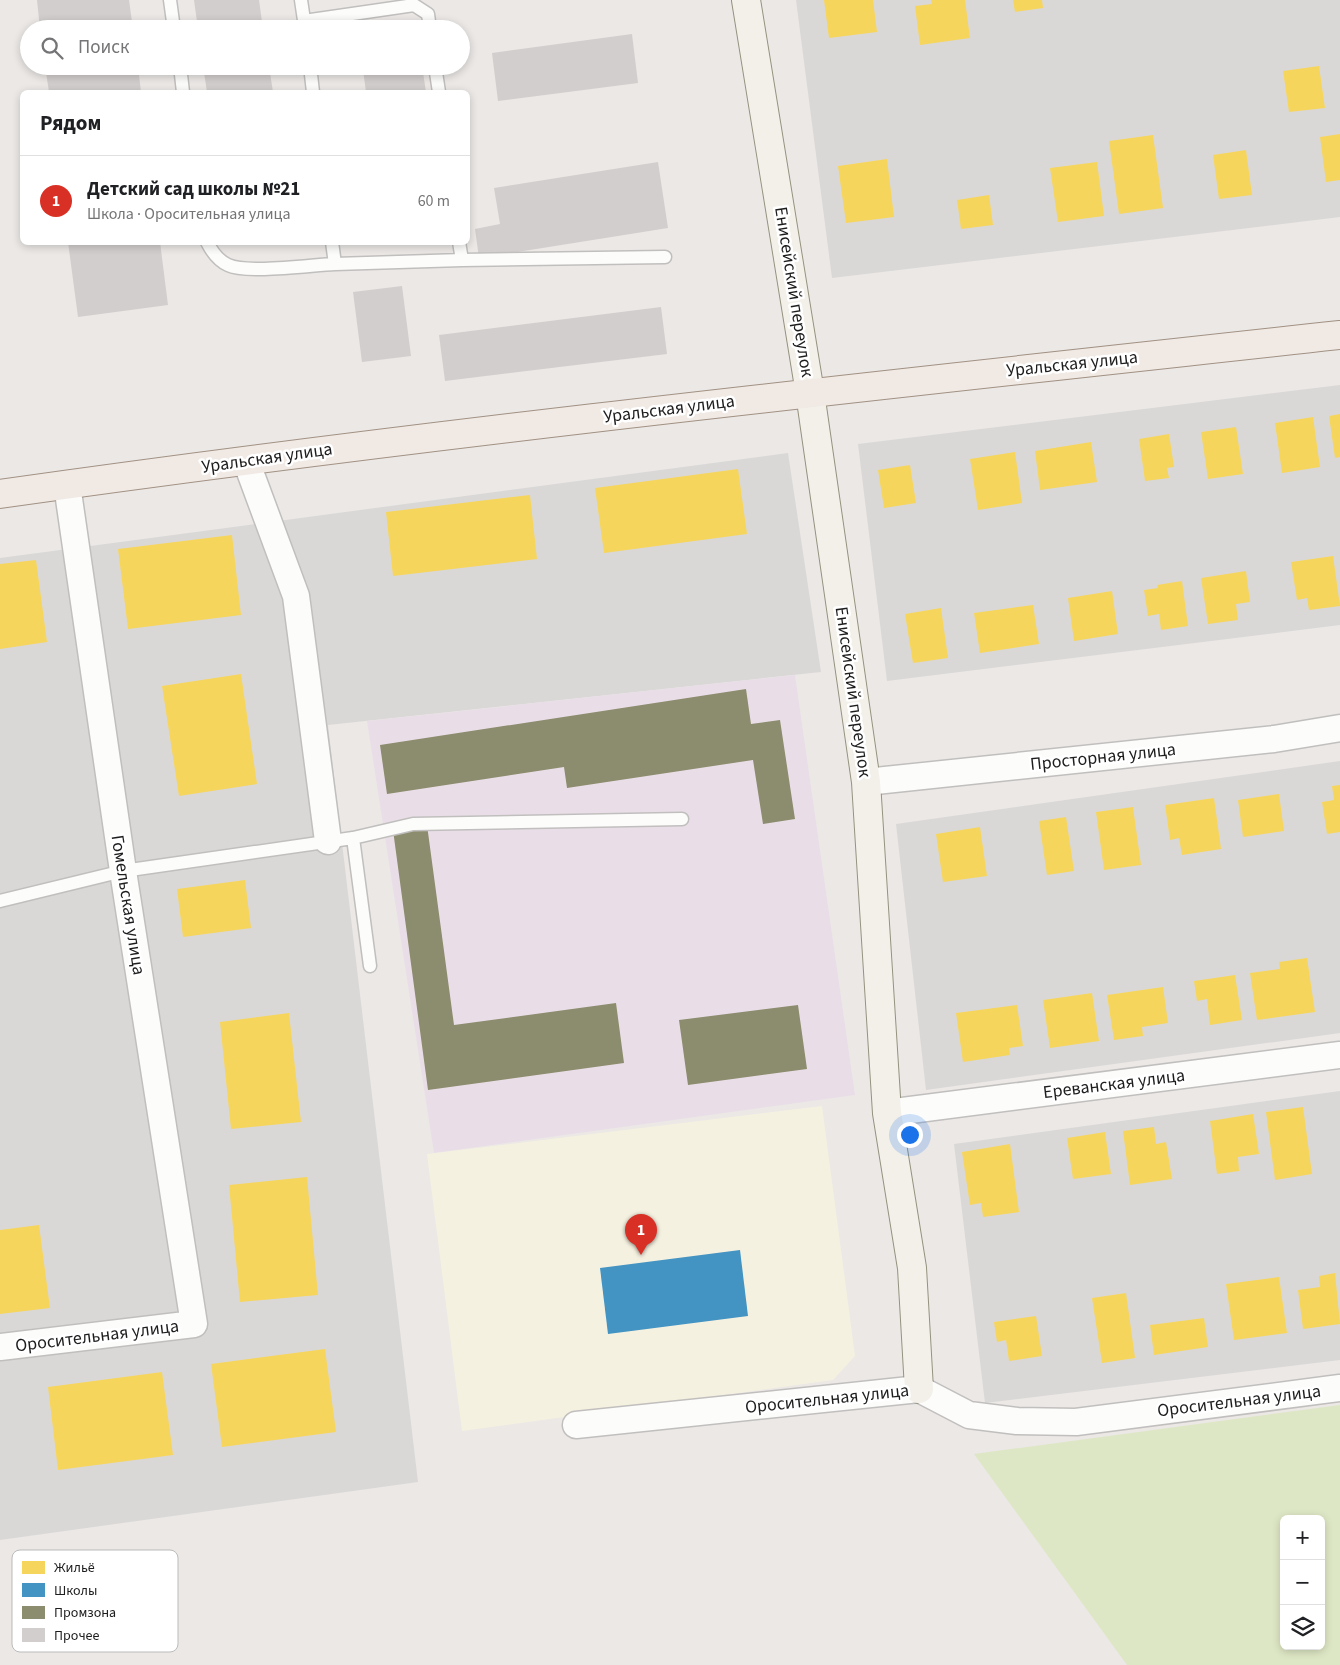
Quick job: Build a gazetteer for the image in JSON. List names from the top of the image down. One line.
{"streets":{"main road":["Уральская улица"],"street":["Енисейский переулок","Просторная улица","Гомельская улица","Ереванская улица","Оросительная улица"]},"crossings":[["Енисейский переулок","Уральская улица"],["Енисейский переулок","Просторная улица"],["Енисейский переулок","Ереванская улица"],["Енисейский переулок","Оросительная улица"],["Уральская улица","Гомельская улица"],["Гомельская улица","Оросительная улица"]],"legend":["Жильё","Школы","Промзона","Прочее"],"page":{"search":"Поиск","heading":"Рядом","list":[{"mark":"1","name":"Детский сад школы №21","note":"Школа · Оросительная улица","value":"60 m"}],"pins":"1","map_buttons":["+","−"]}}
